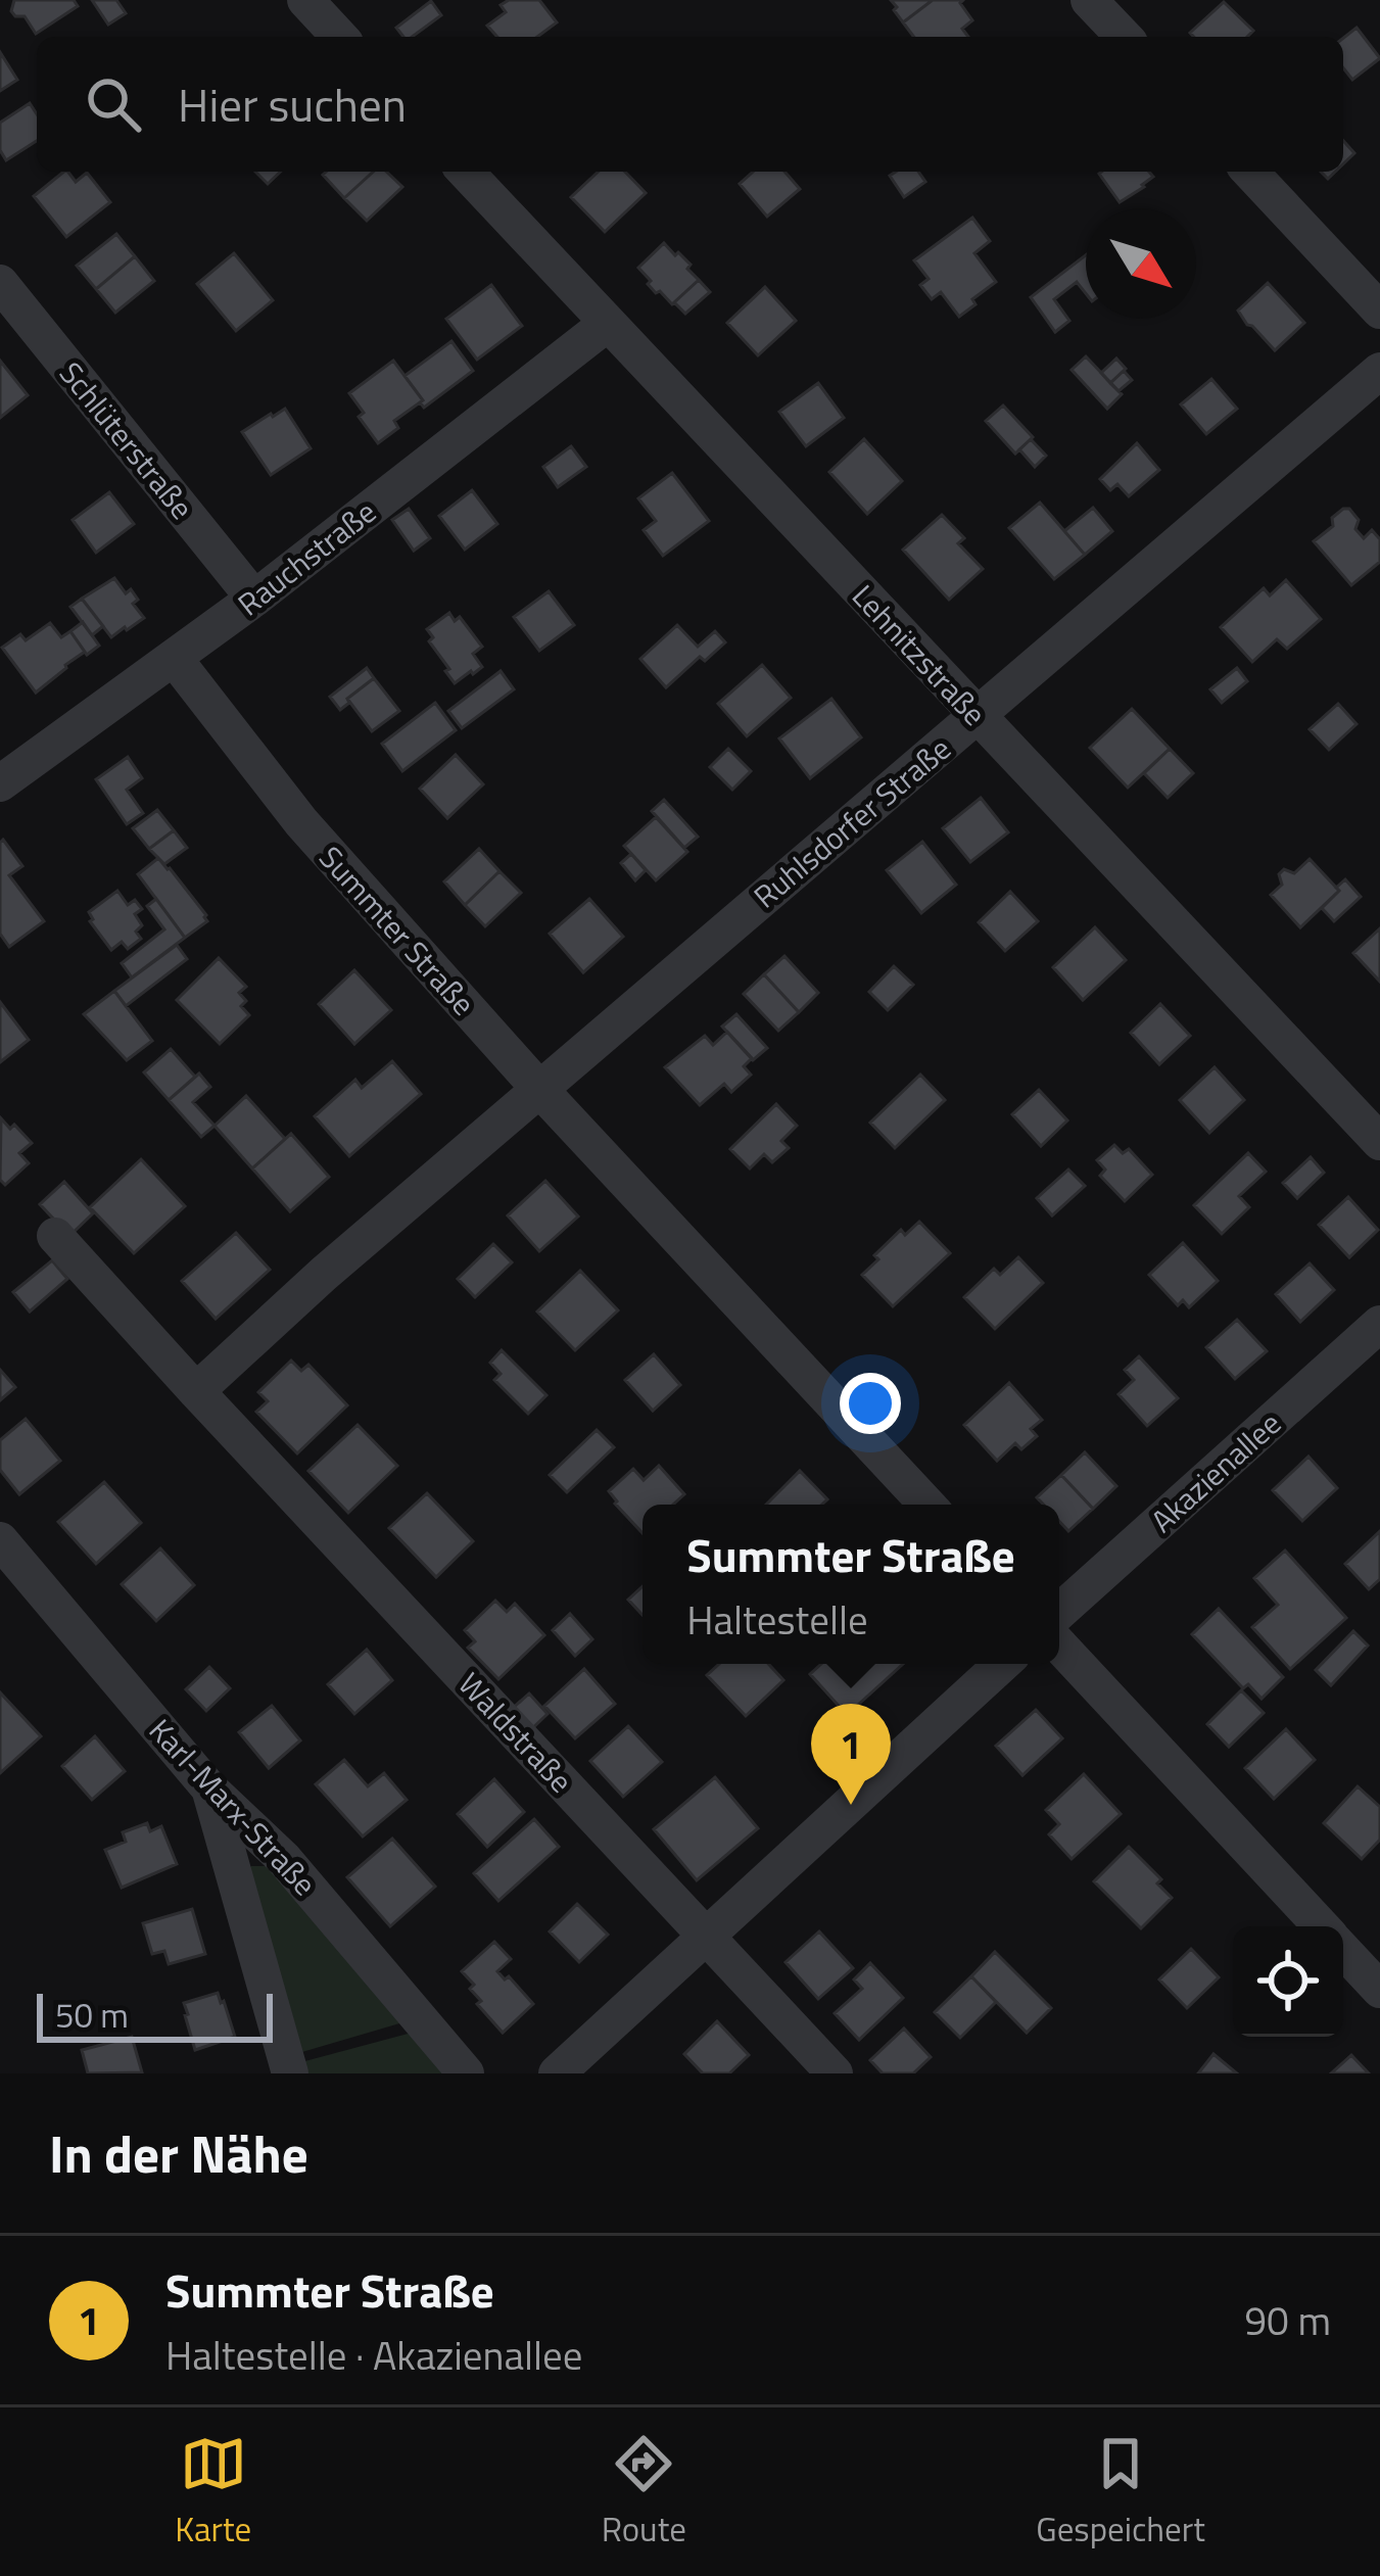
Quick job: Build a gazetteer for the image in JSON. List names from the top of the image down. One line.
{"streets":{"street":["Schlüterstraße","Rauchstraße","Lehnitzstraße","Ruhlsdorfer Straße","Summter Straße","Akazienallee","Waldstraße","Karl-Marx-Straße"]},"crossings":[["Schlüterstraße","Rauchstraße"],["Rauchstraße","Lehnitzstraße"],["Rauchstraße","Summter Straße"],["Lehnitzstraße","Ruhlsdorfer Straße"],["Ruhlsdorfer Straße","Summter Straße"],["Ruhlsdorfer Straße","Waldstraße"]],"scale_bar":"50 m","north":"bottom right","page":{"search":"Hier suchen","popup":["Summter Straße","Haltestelle"],"pins":"1","scale":"50 m","heading":"In der Nähe","list":[{"mark":"1","name":"Summter Straße","note":"Haltestelle · Akazienallee","value":"90 m"}],"nav":["Karte","Route","Gespeichert"]}}
